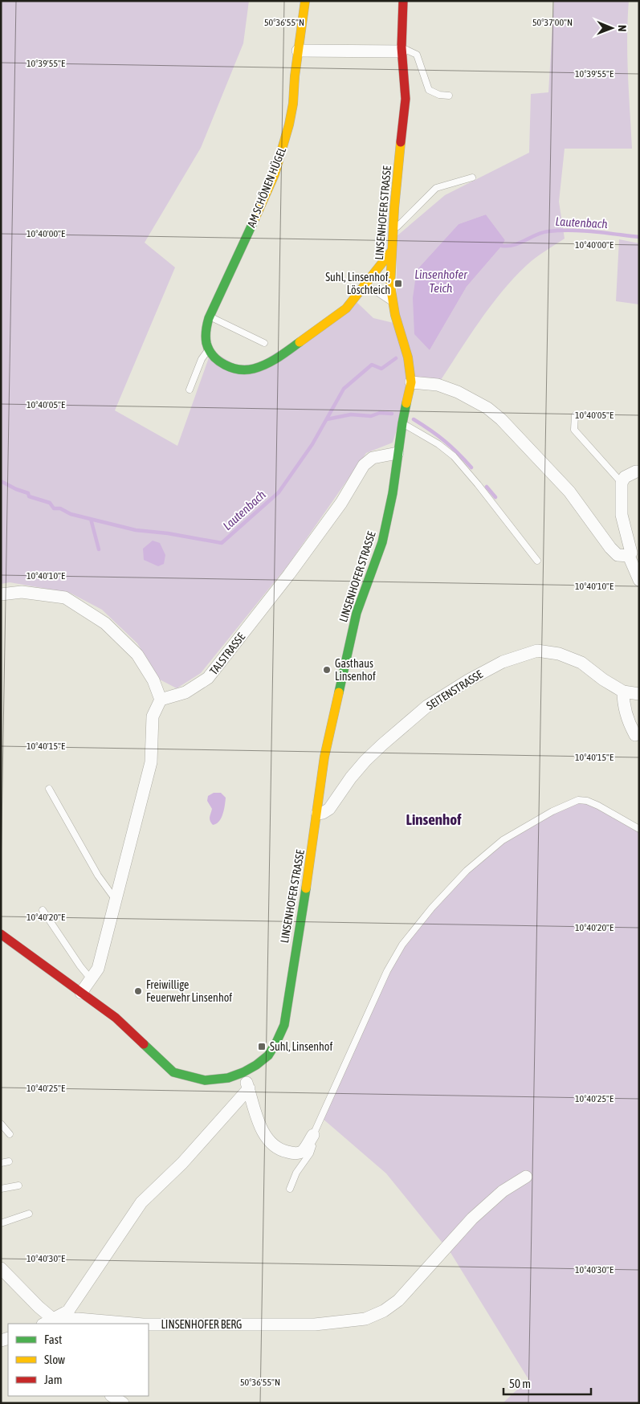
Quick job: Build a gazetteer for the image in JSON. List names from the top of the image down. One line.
{"streets":{"street":["AM SCHÖNEN HÜGEL","LINSENHOFER STRASSE","TALSTRASSE","SEITENSTRASSE","LINSENHOFER BERG"]},"crossings":[["LINSENHOFER STRASSE","TALSTRASSE"],["LINSENHOFER STRASSE","SEITENSTRASSE"]],"districts":["Linsenhof"],"water":["Lautenbach","Linsenhofer Teich"],"places":{"transit":["Suhl, Linsenhof, Löschteich","Suhl, Linsenhof"],"other":["Gasthaus Linsenhof","Freiwillige Feuerwehr Linsenhof"]},"legend":["Fast","Slow","Jam"],"scale_bar":"50 m","north":"right","coordinates":["50°36'55\"N","50°37'00\"N","10°39'55\"E","10°40'00\"E","10°40'05\"E","10°40'10\"E","10°40'15\"E","10°40'20\"E","10°40'25\"E","10°40'30\"E"]}
